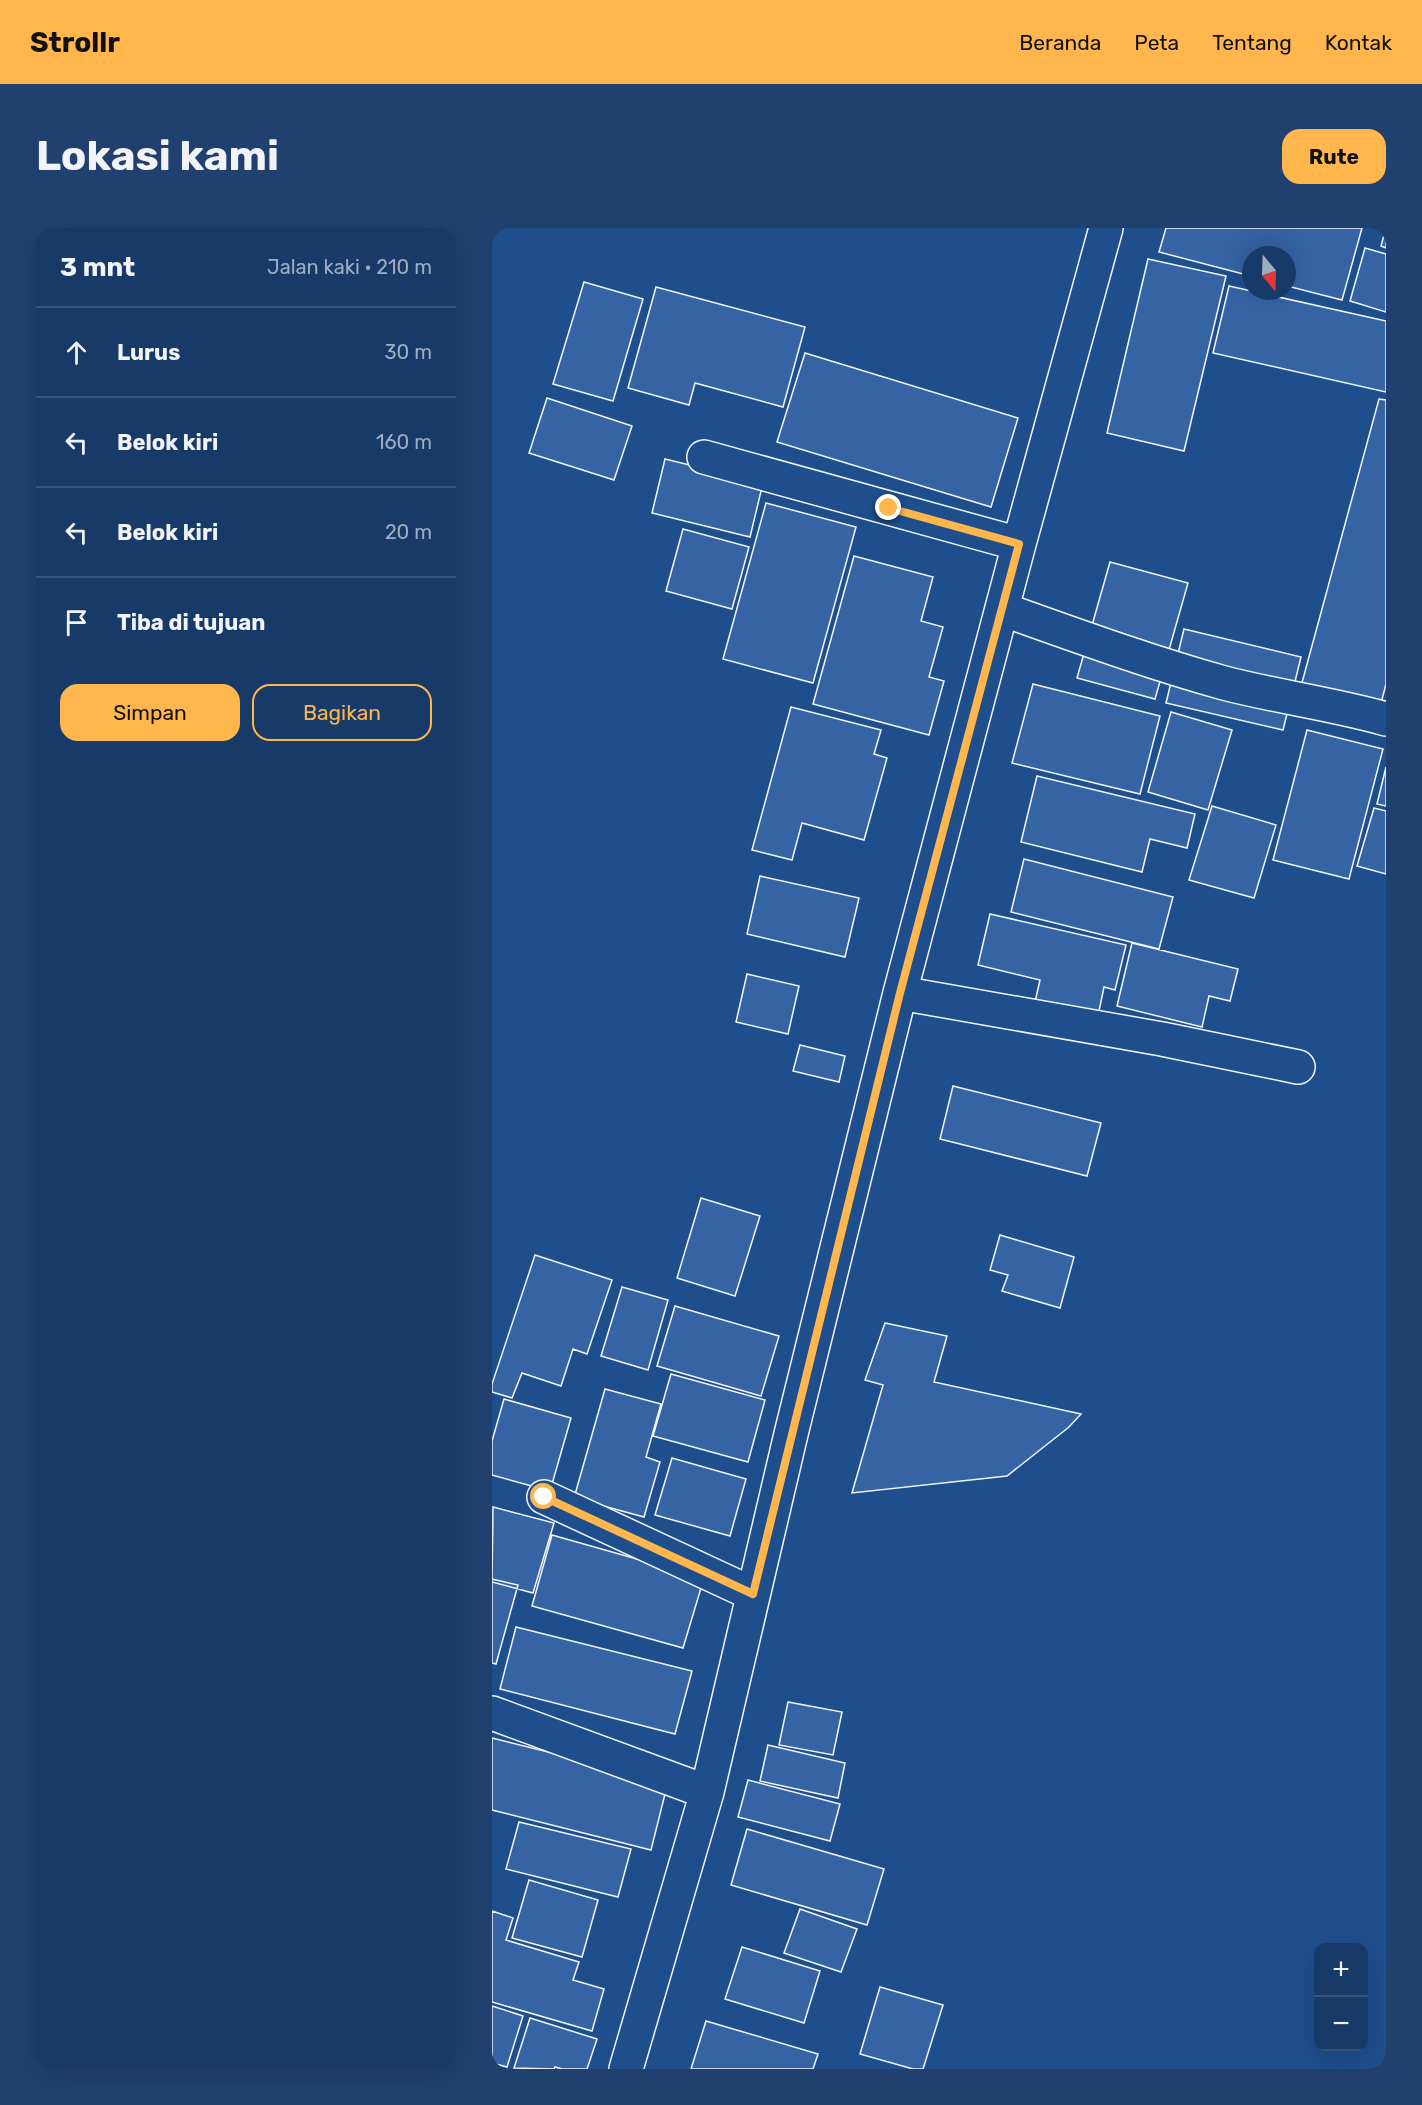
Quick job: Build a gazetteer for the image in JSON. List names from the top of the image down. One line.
{"north":"bottom","page":{"header":"Strollr","nav":["Beranda","Peta","Tentang","Kontak"],"buttons":["Rute",["Simpan","Bagikan"]],"title":"Lokasi kami","heading":["3 mnt","Jalan kaki · 210 m"],"list":[["Lurus","30 m"],["Belok kiri","160 m"],["Belok kiri","20 m"],"Tiba di tujuan"],"map_buttons":["+","−"]}}
